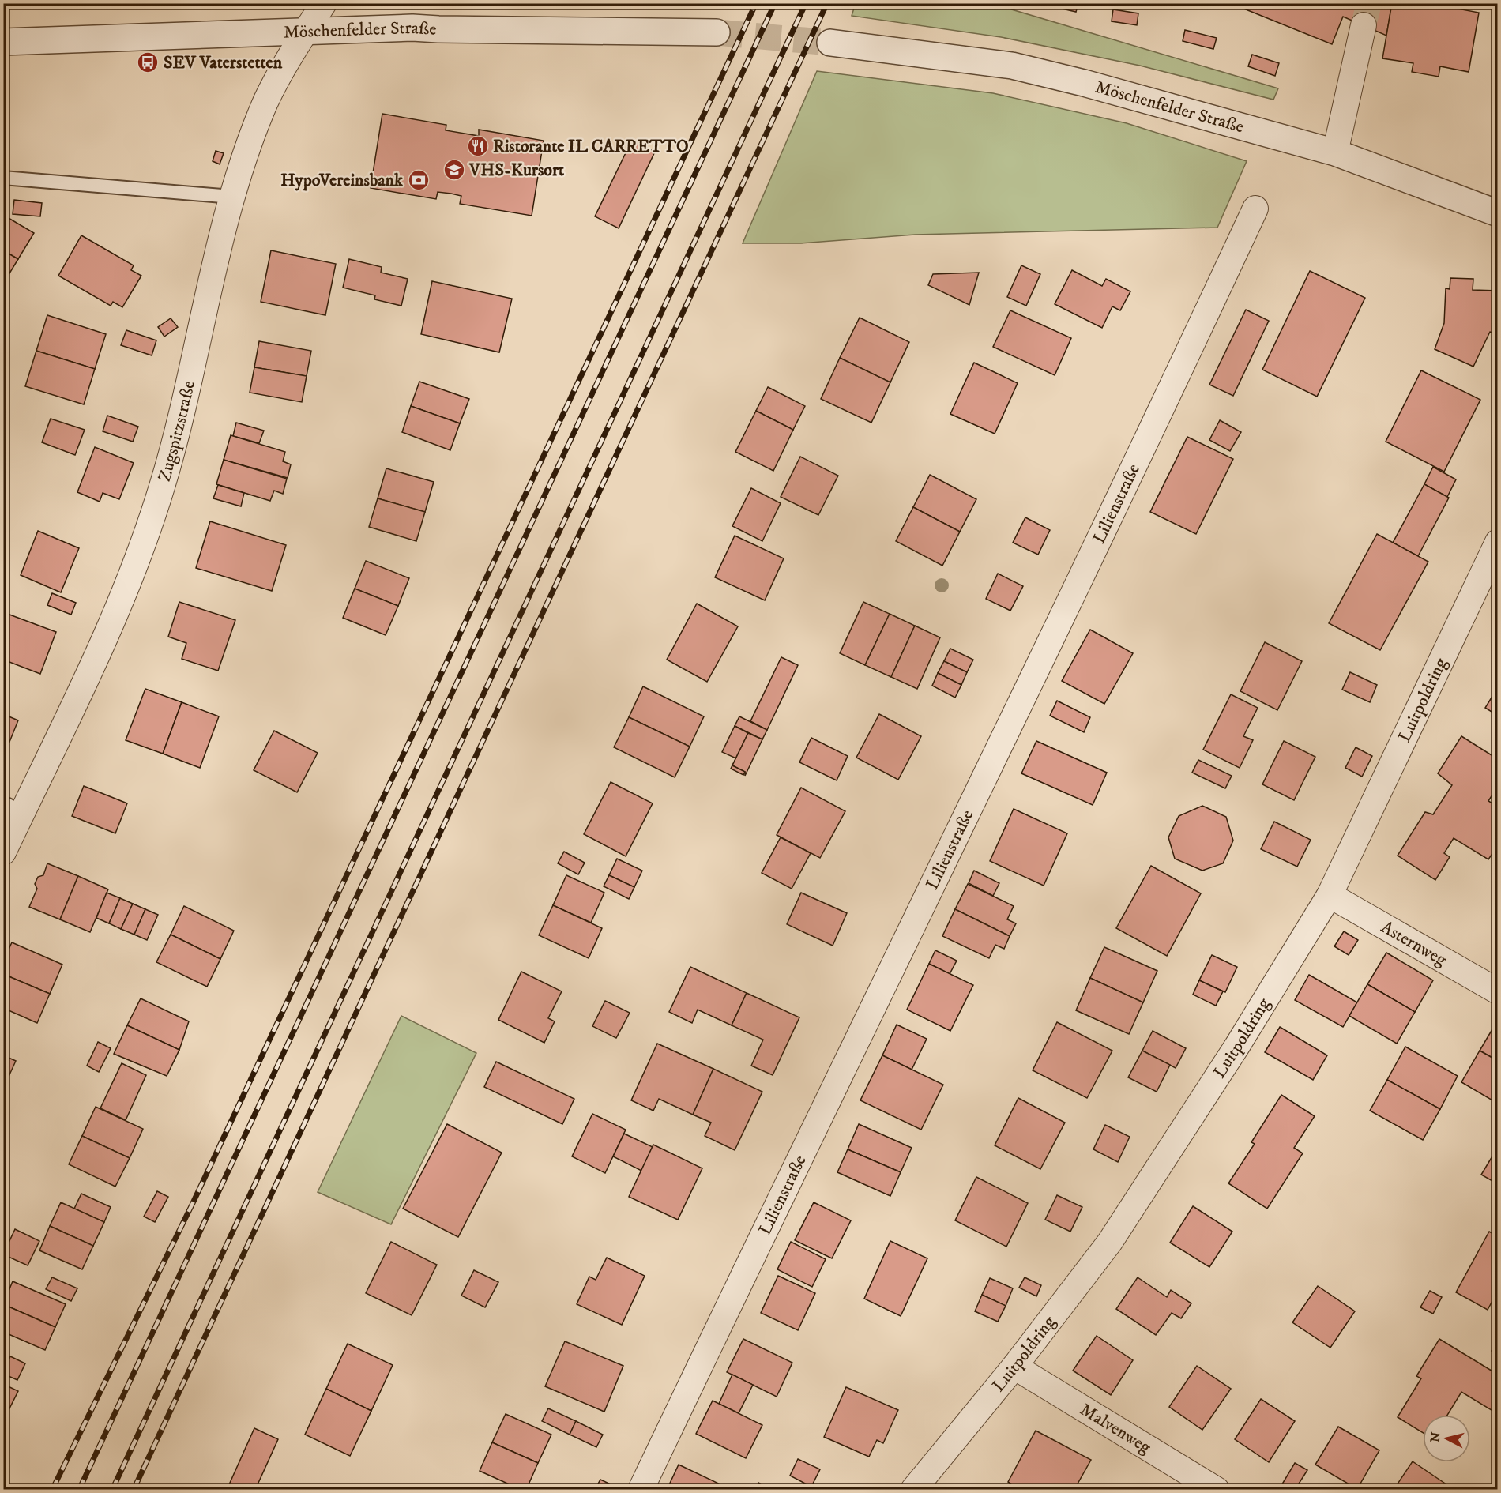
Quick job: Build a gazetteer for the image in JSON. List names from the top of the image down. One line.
{"streets":{"street":["Möschenfelder Straße","Zugspitzstraße","Lilienstraße","Luitpoldring","Asternweg","Malvenweg"]},"crossings":[["Möschenfelder Straße","Zugspitzstraße"],["Luitpoldring","Asternweg"],["Luitpoldring","Malvenweg"]],"places":{"bus stop":["SEV Vaterstetten"],"restaurant":["Ristorante IL CARRETTO"],"school or university":["VHS-Kursort"],"bank":["HypoVereinsbank"]},"north":"left"}
